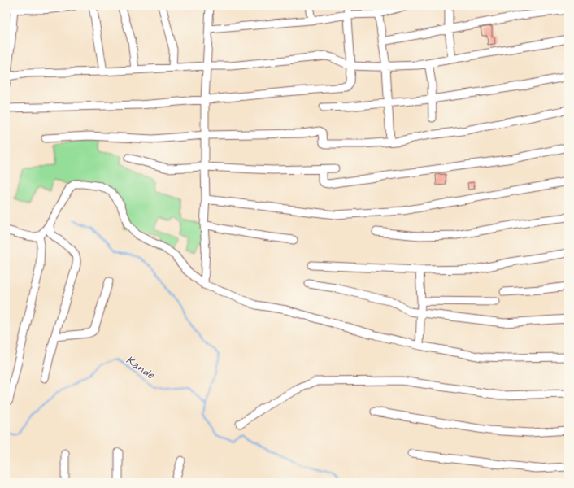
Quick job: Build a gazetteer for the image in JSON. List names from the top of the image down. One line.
{"water":["Kande"]}
